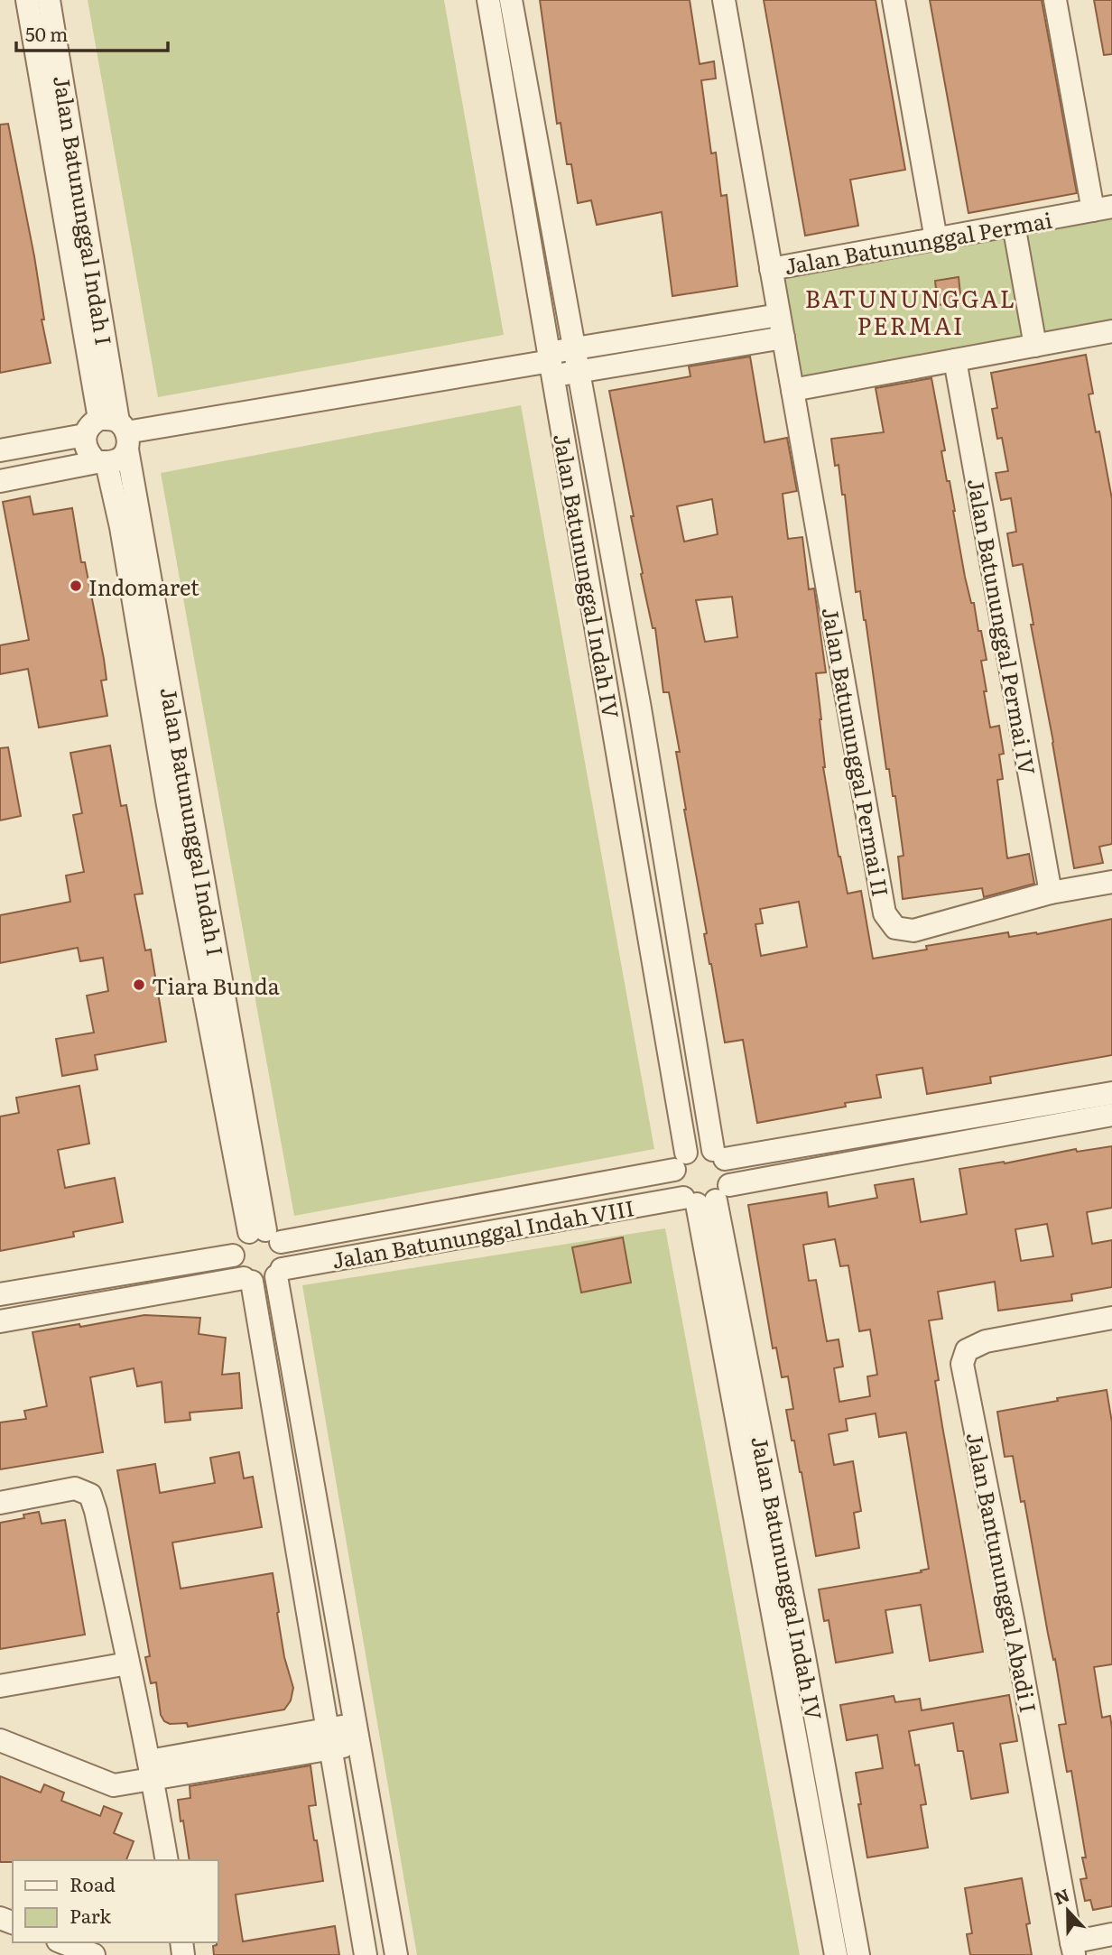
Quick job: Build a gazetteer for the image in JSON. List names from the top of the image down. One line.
{"streets":{"street":["Jalan Batununggal Indah I","Jalan Batununggal Permai","Jalan Batununggal Indah IV","Jalan Batununggal Permai IV","Jalan Batununggal Permai II","Jalan Batununggal Indah VIII","Jalan Bantununggal Abadi I"]},"crossings":[["Jalan Batununggal Indah I","Jalan Batununggal Indah VIII"],["Jalan Batununggal Permai","Jalan Batununggal Permai II"],["Jalan Batununggal Indah IV","Jalan Batununggal Indah VIII"],["Jalan Batununggal Permai IV","Jalan Batununggal Permai II"]],"districts":["BATUNUNGGAL PERMAI"],"places":["Indomaret","Tiara Bunda"],"legend":["Road","Park"],"scale_bar":"50 m","north":"top"}
